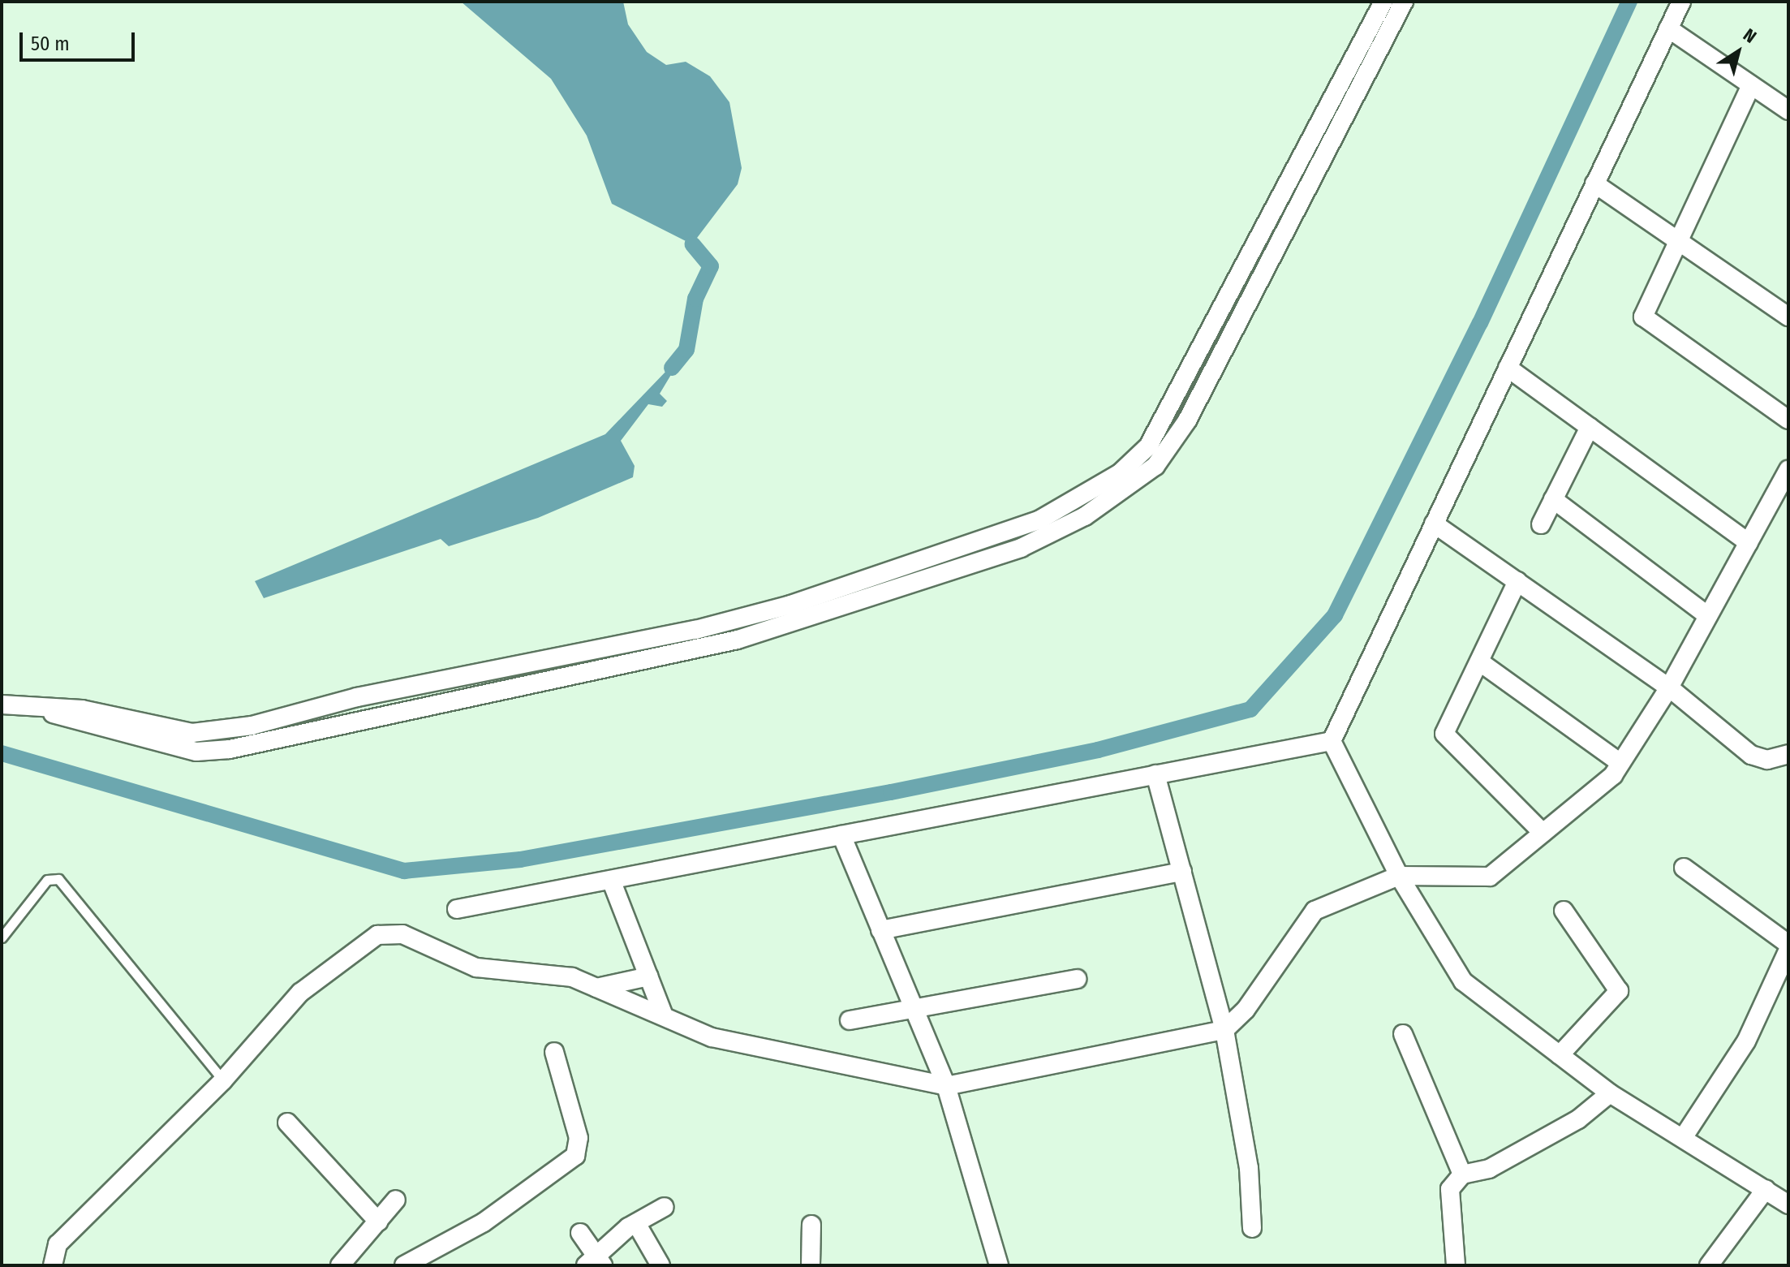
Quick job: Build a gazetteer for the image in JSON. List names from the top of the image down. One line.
{"scale_bar":"50 m","north":"top right"}
